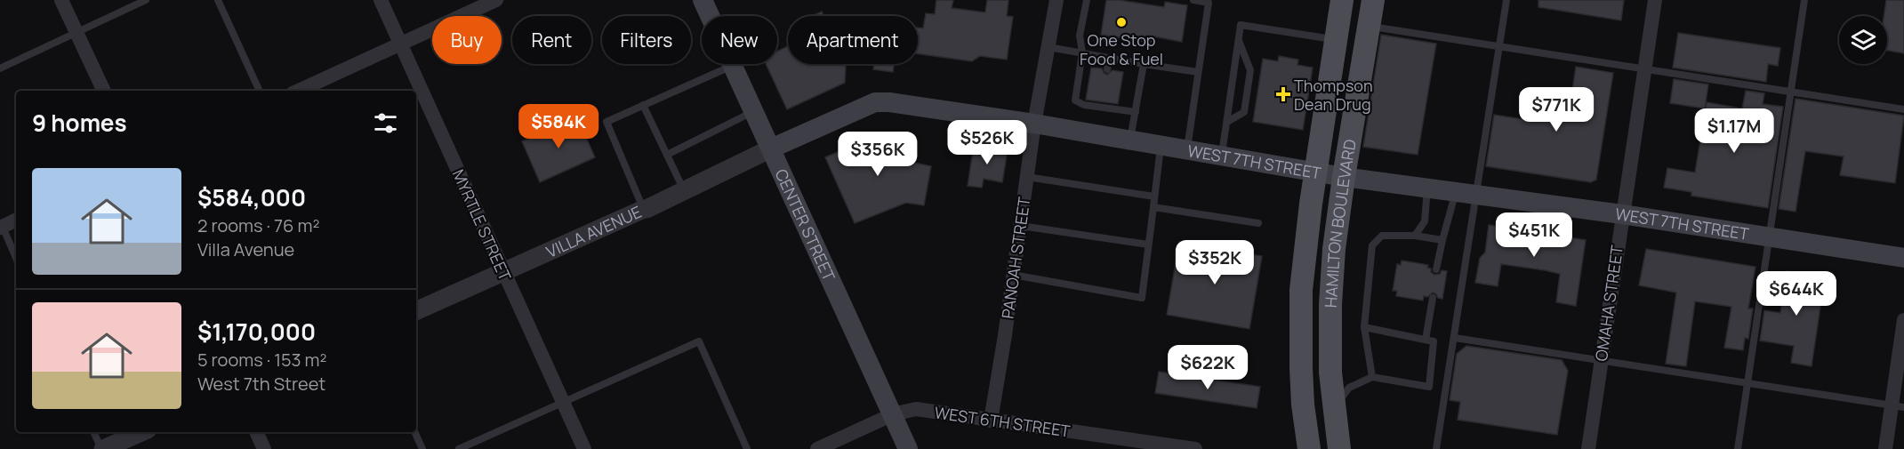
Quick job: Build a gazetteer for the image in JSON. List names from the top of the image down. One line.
{"streets":{"main road":["WEST 7TH STREET","CENTER STREET","HAMILTON BOULEVARD"],"street":["MYRTLE STREET","VILLA AVENUE","PANOAH STREET","OMAHA STREET","WEST 6TH STREET"]},"crossings":[["WEST 7TH STREET","CENTER STREET"],["WEST 7TH STREET","HAMILTON BOULEVARD"],["WEST 7TH STREET","VILLA AVENUE"],["WEST 7TH STREET","PANOAH STREET"],["WEST 7TH STREET","OMAHA STREET"],["CENTER STREET","VILLA AVENUE"],["CENTER STREET","WEST 6TH STREET"],["MYRTLE STREET","VILLA AVENUE"],["PANOAH STREET","WEST 6TH STREET"]],"places":{"other":["One Stop Food & Fuel"],"health":["Thompson Dean Drug"]},"page":{"chip":["Buy","Rent","Filters","New","Apartment"],"price":["$771K","$584K","$1.17M","$526K","$356K","$451K","$352K","$644K","$622K"],"heading":"9 homes","list":[{"name":"$584,000","note":"2 rooms · 76 m² · Villa Avenue"},{"name":"$1,170,000","note":"5 rooms · 153 m² · West 7th Street"}]}}
